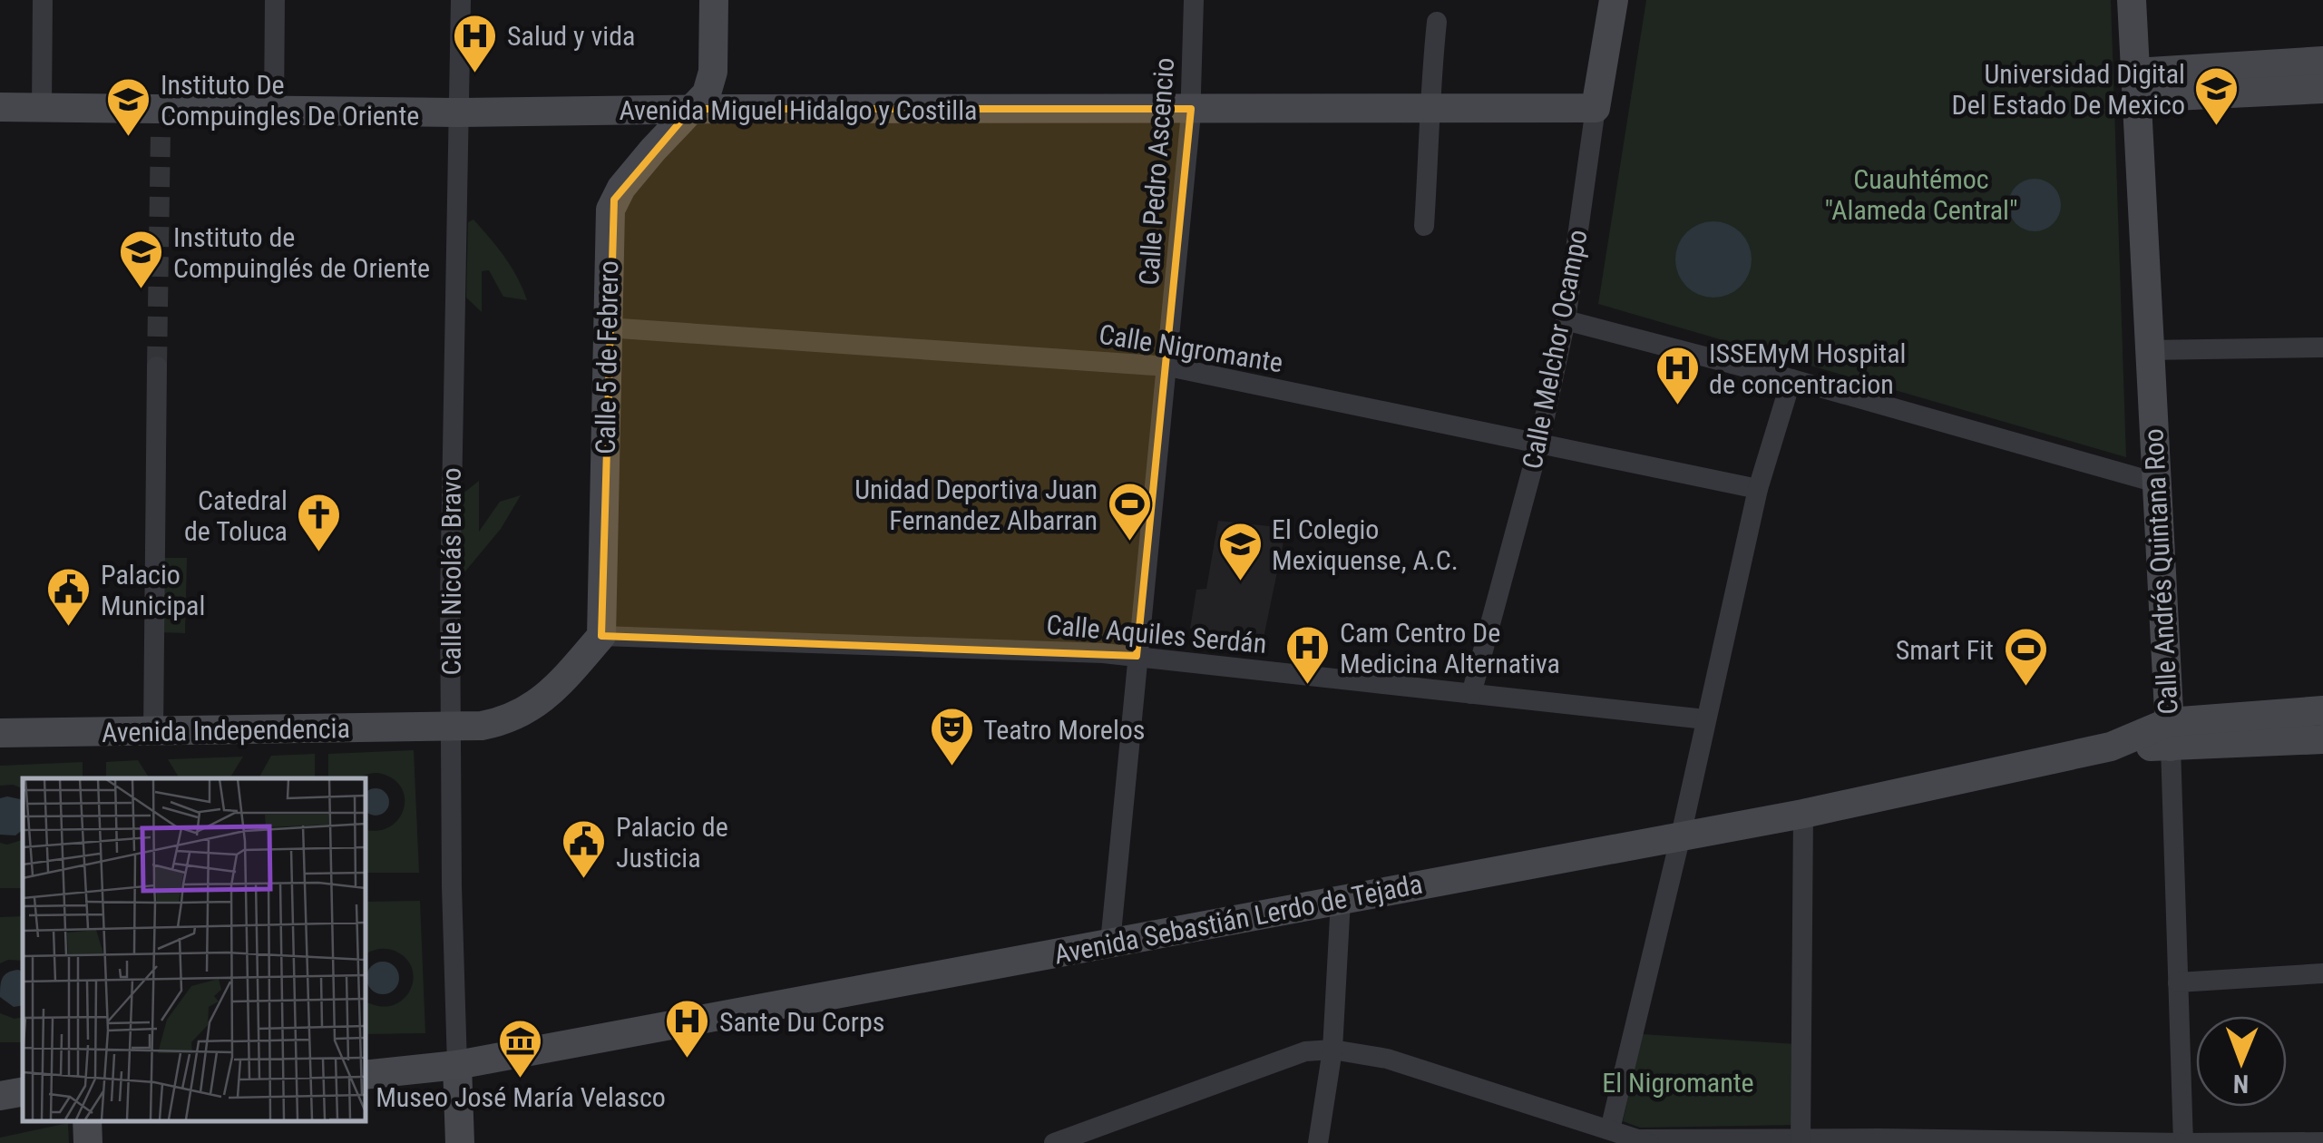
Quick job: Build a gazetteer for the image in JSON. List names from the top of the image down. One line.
{"streets":{"main road":["Avenida Miguel Hidalgo y Costilla","Calle Melchor Ocampo","Calle 5 de Febrero","Calle Nicolás Bravo","Calle Andrés Quintana Roo","Avenida Independencia","Avenida Sebastián Lerdo de Tejada"],"street":["Calle Pedro Ascencio","Calle Nigromante","Calle Aquiles Serdán"]},"crossings":[["Avenida Miguel Hidalgo y Costilla","Calle Pedro Ascencio"],["Avenida Miguel Hidalgo y Costilla","Calle Melchor Ocampo"],["Avenida Miguel Hidalgo y Costilla","Calle 5 de Febrero"],["Avenida Miguel Hidalgo y Costilla","Calle Nicolás Bravo"],["Calle Pedro Ascencio","Calle Nigromante"],["Calle Pedro Ascencio","Calle Aquiles Serdán"],["Calle Pedro Ascencio","Avenida Sebastián Lerdo de Tejada"],["Calle Nigromante","Calle Melchor Ocampo"],["Calle Nigromante","Calle 5 de Febrero"],["Calle Melchor Ocampo","Calle Aquiles Serdán"],["Calle 5 de Febrero","Calle Aquiles Serdán"],["Calle 5 de Febrero","Avenida Independencia"],["Calle Nicolás Bravo","Avenida Independencia"],["Calle Nicolás Bravo","Avenida Sebastián Lerdo de Tejada"],["Calle Andrés Quintana Roo","Avenida Sebastián Lerdo de Tejada"],["Calle Aquiles Serdán","Avenida Independencia"]],"parks":["Cuauhtémoc \"Alameda Central\"","El Nigromante"],"places":{"hospital":["Salud y vida","ISSEMyM Hospital de concentracion","Cam Centro De Medicina Alternativa","Sante Du Corps"],"school or university":["Universidad Digital Del Estado De Mexico","Instituto De Compuingles De Oriente","Instituto de Compuinglés de Oriente","El Colegio Mexiquense, A.C."],"sports":["Unidad Deportiva Juan Fernandez Albarran","Smart Fit"],"church":["Catedral de Toluca"],"public building":["Palacio Municipal","Palacio de Justicia"],"theatre":["Teatro Morelos"],"museum":["Museo José María Velasco"]},"north":"bottom"}
